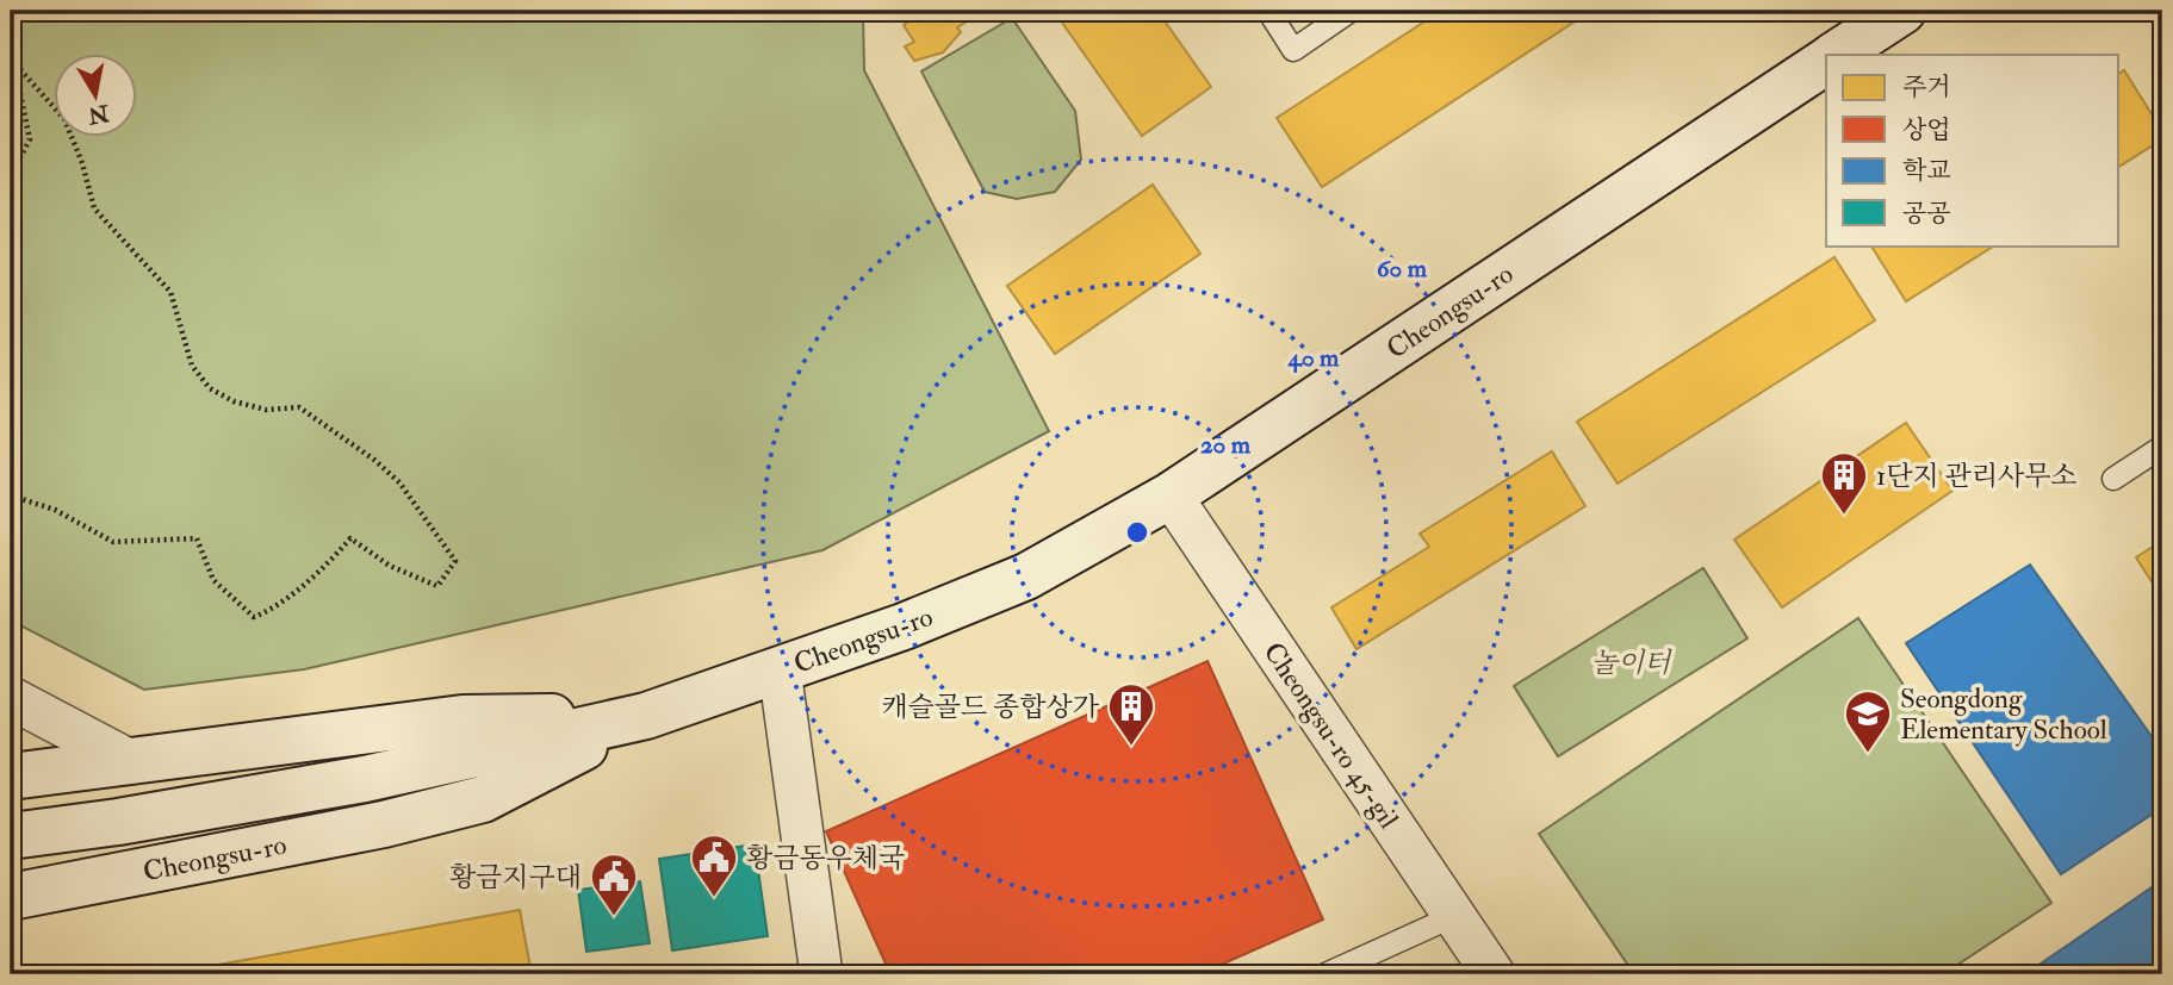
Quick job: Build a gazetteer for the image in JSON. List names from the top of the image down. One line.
{"streets":{"main road":["Cheongsu-ro"],"street":["Cheongsu-ro 45-gil"]},"crossings":[["Cheongsu-ro","Cheongsu-ro 45-gil"]],"parks":["놀이터"],"places":{"building":["1단지 관리사무소","캐슬골드 종합상가"],"school or university":["Seongdong Elementary School"],"public building":["황금동우체국","황금지구대"]},"legend":["주거","상업","학교","공공"],"north":"bottom","rings":["60 m","40 m","20 m"]}
